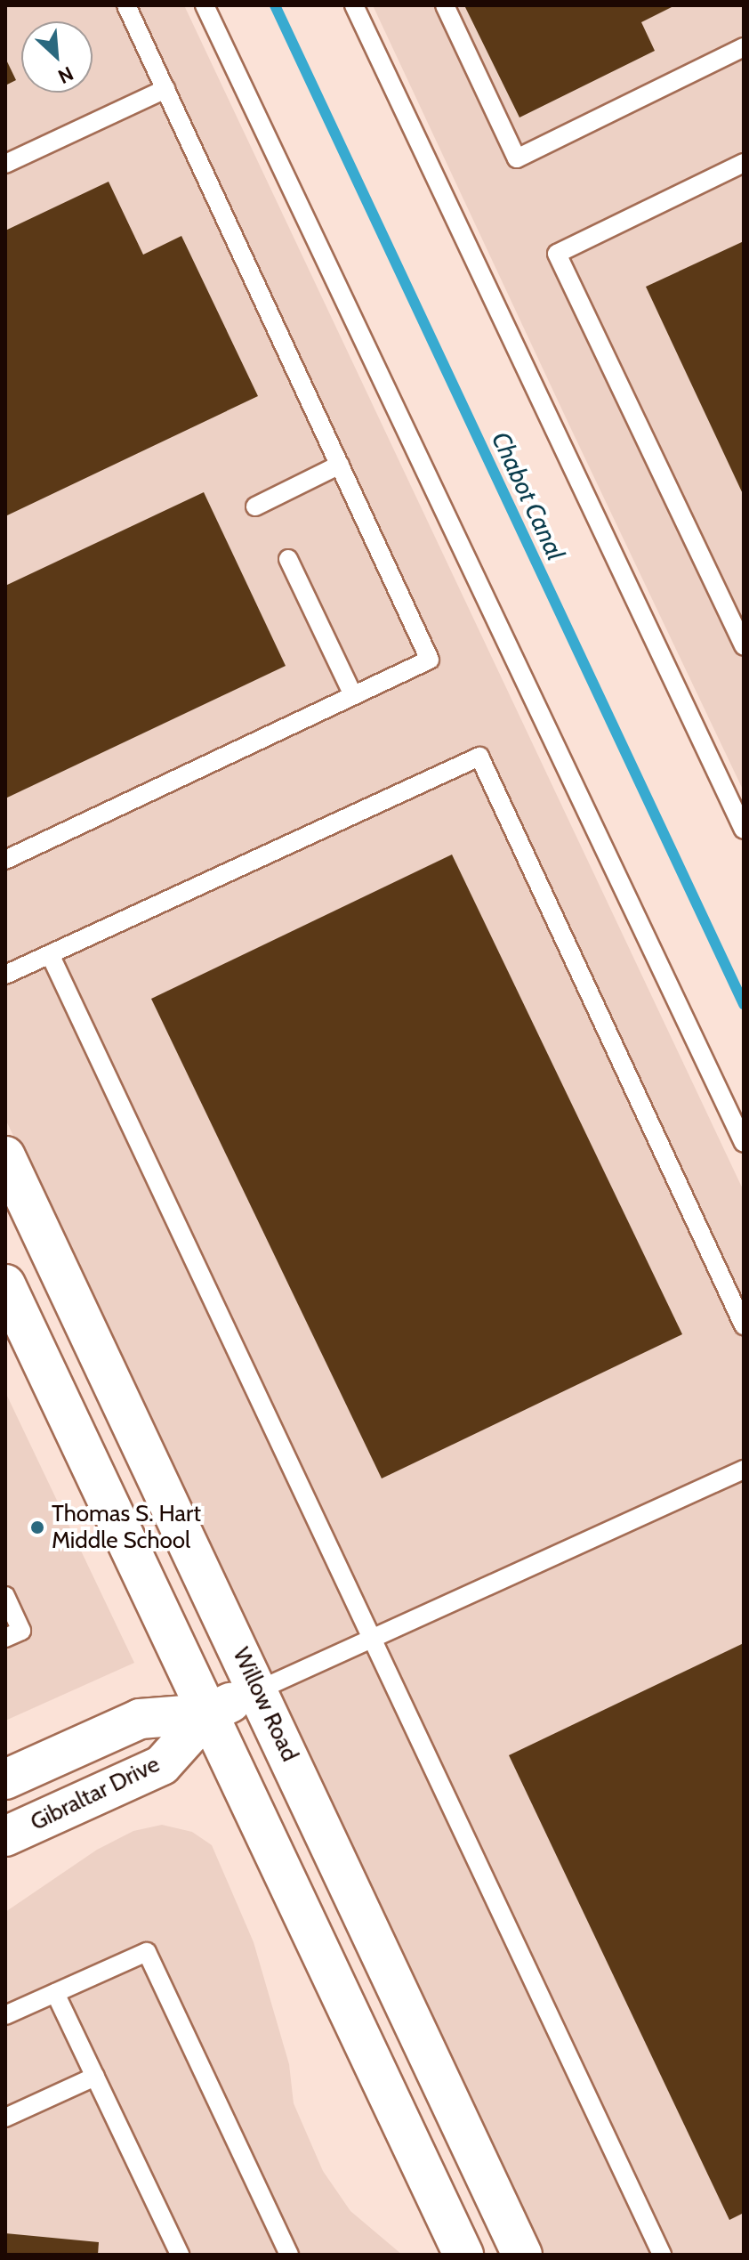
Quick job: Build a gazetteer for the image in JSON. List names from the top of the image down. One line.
{"streets":{"street":["Willow Road","Gibraltar Drive"]},"crossings":[["Willow Road","Gibraltar Drive"]],"water":["Chabot Canal"],"places":["Thomas S. Hart Middle School"],"north":"bottom right"}
